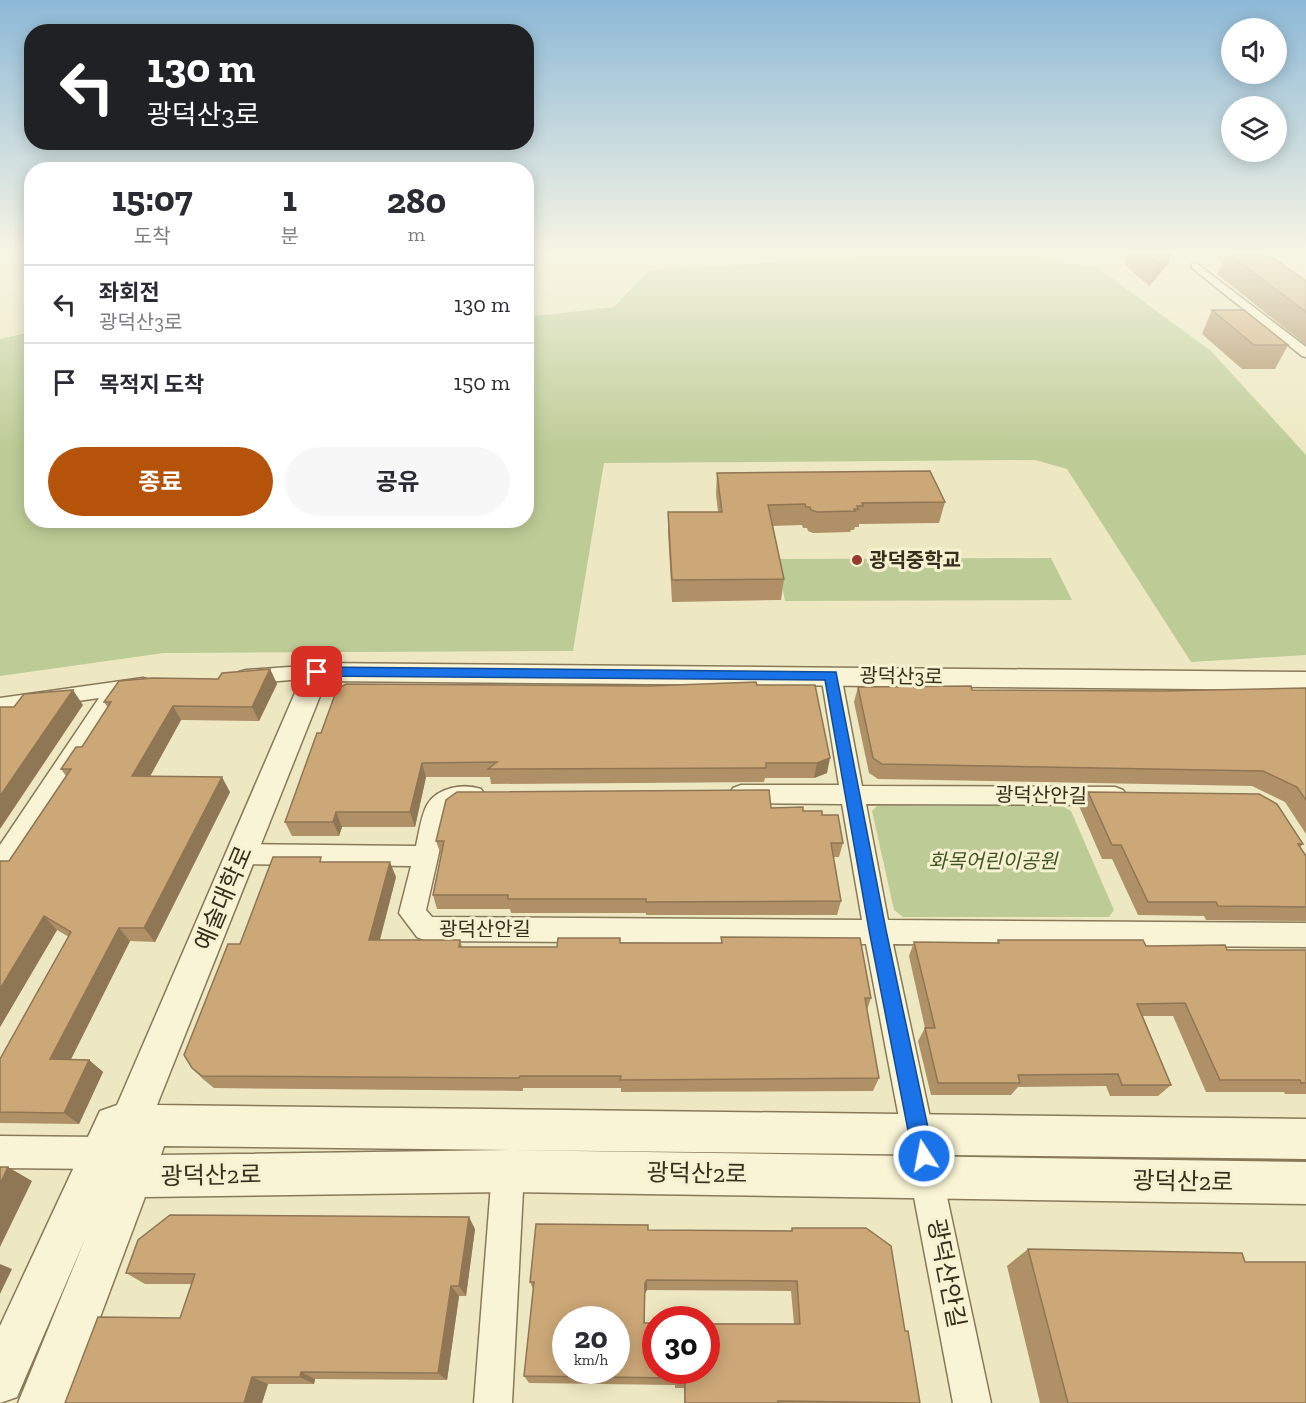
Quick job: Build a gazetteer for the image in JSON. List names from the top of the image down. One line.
{"streets":{"street":["광덕산3로","광덕산안길","예술대학로","광덕산2로"]},"crossings":[["광덕산3로","광덕산안길"],["광덕산3로","예술대학로"],["광덕산안길","광덕산2로"],["예술대학로","광덕산2로"]],"parks":["화목어린이공원"],"places":["광덕중학교"],"page":{"turn":["130 m","광덕산3로"],"eta":["15:07","도착","1","분","280","m"],"list":[{"name":"좌회전","note":"광덕산3로","value":"130 m"},{"name":"목적지 도착","value":"150 m"}],"buttons":["종료","공유"],"speed":"20 km/h","limit":"30"}}
